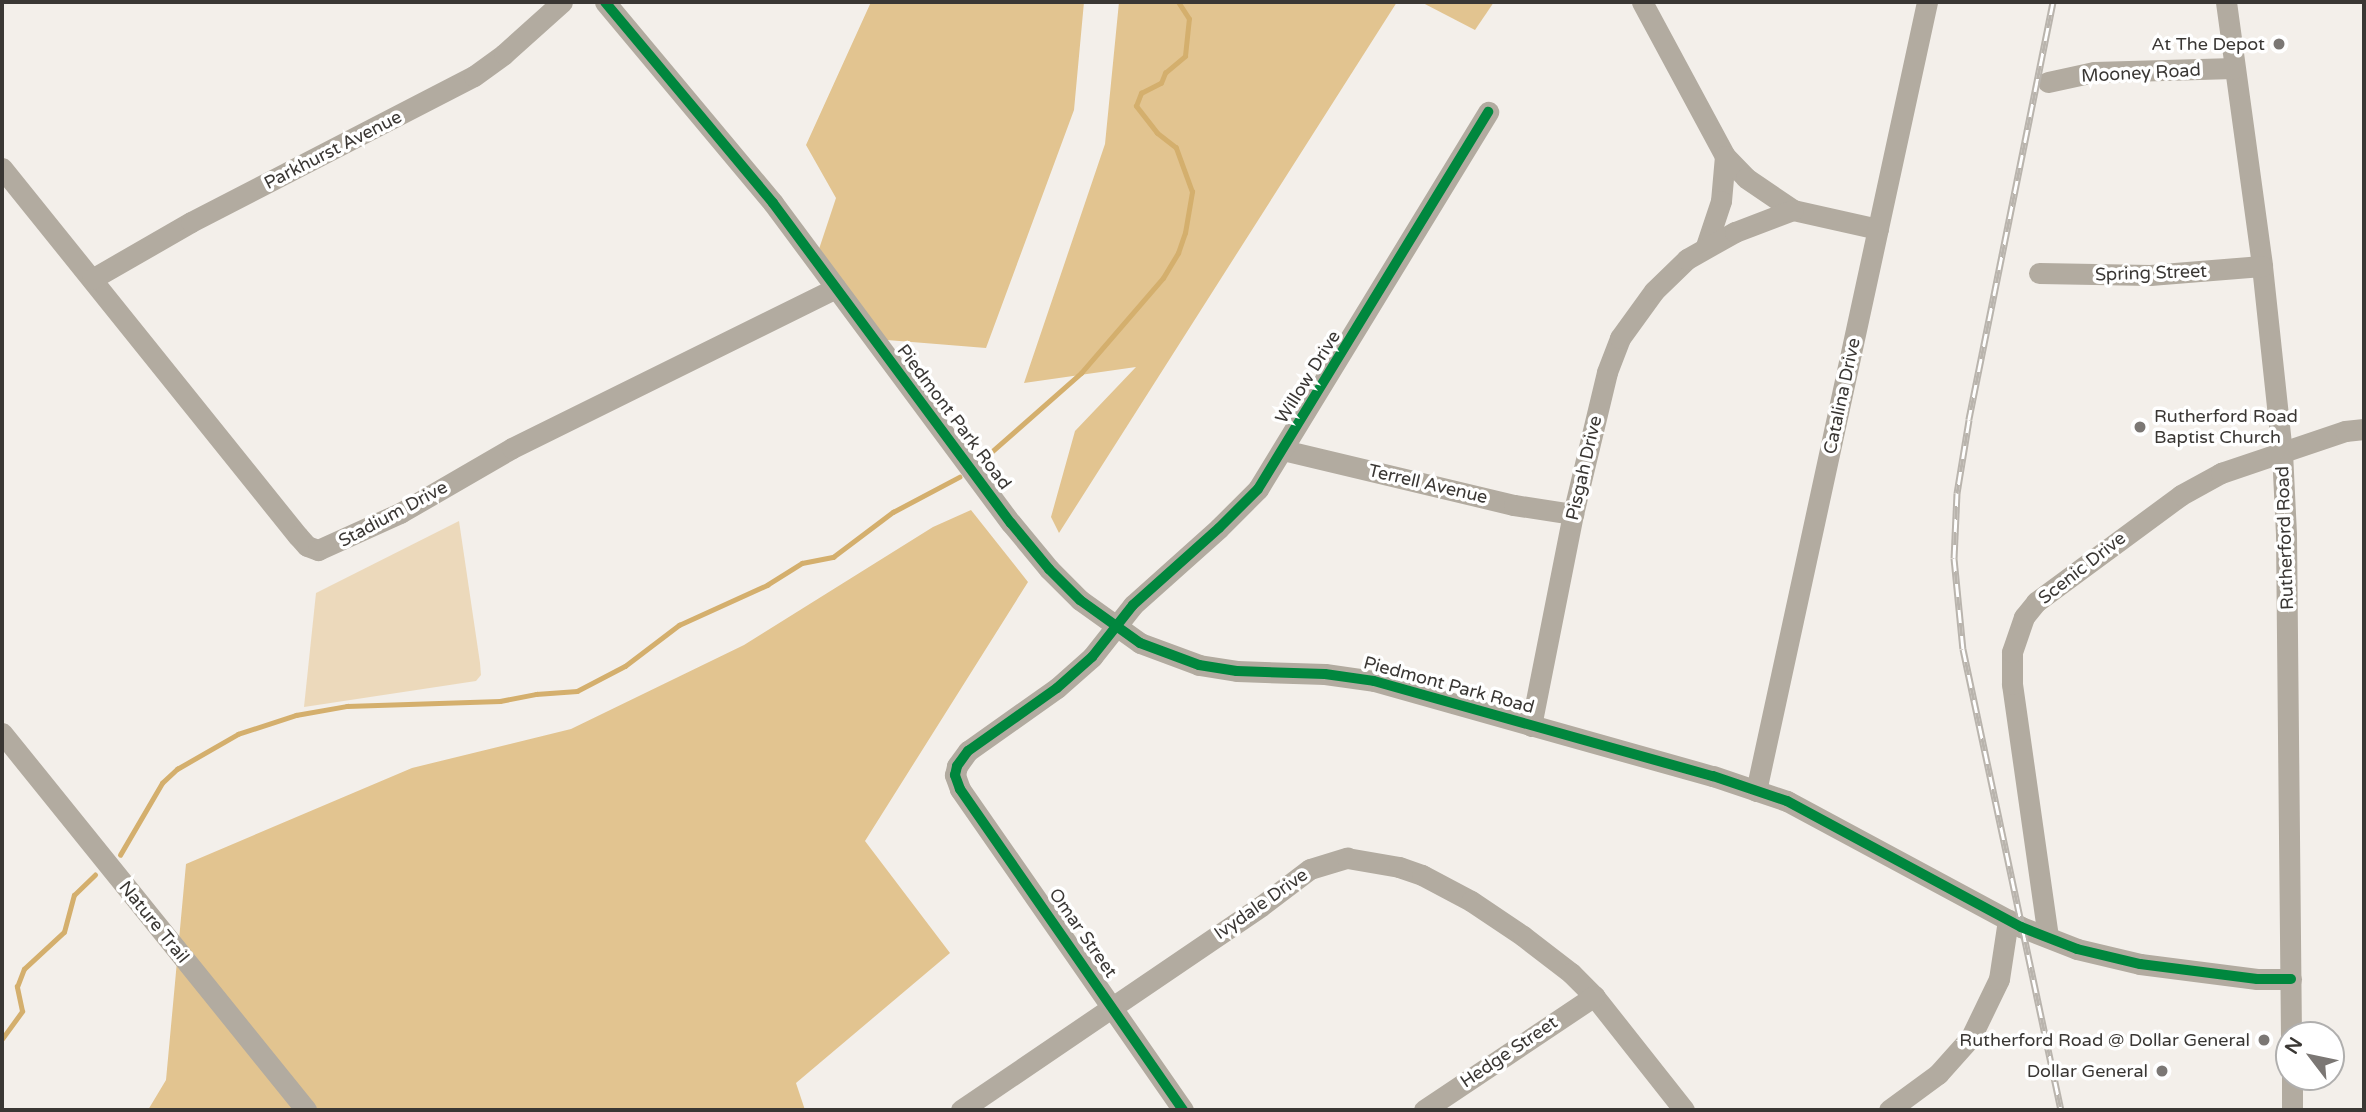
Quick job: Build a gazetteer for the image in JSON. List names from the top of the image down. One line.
{"streets":{"street":["Mooney Road","Parkhurst Avenue","Spring Street","Willow Drive","Catalina Drive","Piedmont Park Road","Pisgah Drive","Terrell Avenue","Stadium Drive","Rutherford Road","Scenic Drive","Ivydale Drive","Nature Trail","Omar Street","Hedge Street"]},"crossings":[["Mooney Road","Rutherford Road"],["Parkhurst Avenue","Stadium Drive"],["Spring Street","Rutherford Road"],["Willow Drive","Piedmont Park Road"],["Willow Drive","Terrell Avenue"],["Willow Drive","Omar Street"],["Catalina Drive","Piedmont Park Road"],["Piedmont Park Road","Pisgah Drive"],["Piedmont Park Road","Stadium Drive"],["Piedmont Park Road","Rutherford Road"],["Piedmont Park Road","Scenic Drive"],["Pisgah Drive","Terrell Avenue"],["Rutherford Road","Scenic Drive"],["Ivydale Drive","Omar Street"],["Ivydale Drive","Hedge Street"]],"places":["At The Depot","Rutherford Road Baptist Church","Rutherford Road @ Dollar General","Dollar General"],"north":"top left"}
